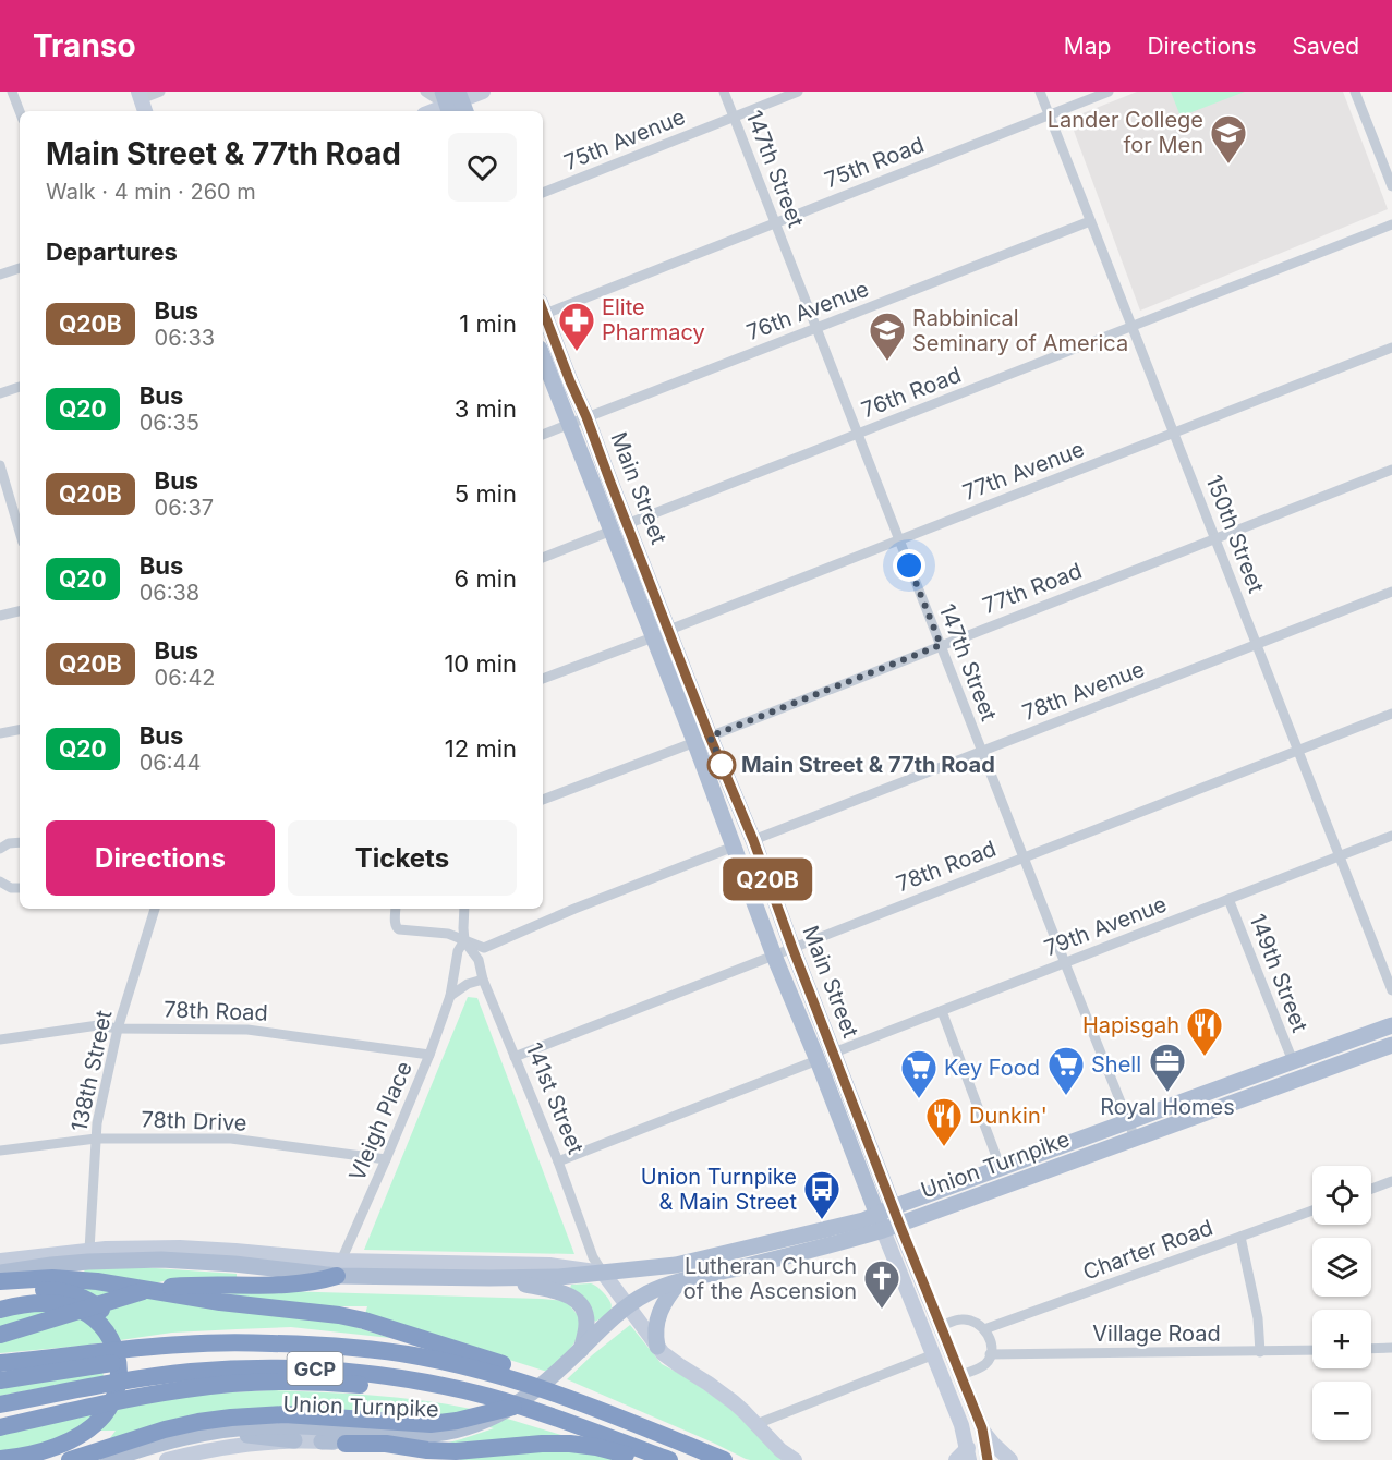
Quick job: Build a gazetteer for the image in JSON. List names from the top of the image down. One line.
{"streets":{"highway":["GCP"],"main road":["Main Street","Union Turnpike"],"street":["75th Avenue","75th Road","147th Street","76th Avenue","76th Road","77th Avenue","150th Street","77th Road","78th Avenue","78th Road","79th Avenue","149th Street","138th Street","141st Street","78th Drive","Vleigh Place","Charter Road","Village Road"]},"crossings":[["75th Avenue","147th Street"],["75th Road","147th Street"],["75th Road","150th Street"],["147th Street","76th Avenue"],["147th Street","76th Road"],["147th Street","77th Avenue"],["147th Street","77th Road"],["147th Street","78th Avenue"],["147th Street","78th Road"],["147th Street","79th Avenue"],["147th Street","Union Turnpike"],["76th Avenue","Main Street"],["76th Avenue","150th Street"],["76th Road","Main Street"],["76th Road","150th Street"],["77th Avenue","Main Street"],["77th Avenue","150th Street"],["Main Street","77th Road"],["Main Street","78th Avenue"],["Main Street","78th Road"],["Main Street","79th Avenue"],["Main Street","Union Turnpike"],["150th Street","77th Road"],["150th Street","78th Avenue"],["150th Street","78th Road"],["150th Street","79th Avenue"],["78th Road","138th Street"],["78th Road","141st Street"],["78th Road","Vleigh Place"],["79th Avenue","149th Street"],["149th Street","Union Turnpike"],["138th Street","78th Drive"],["138th Street","Union Turnpike"],["141st Street","Vleigh Place"],["141st Street","Union Turnpike"],["78th Drive","Vleigh Place"],["Vleigh Place","Union Turnpike"]],"places":{"school or university":["Lander College for Men","Rabbinical Seminary of America"],"pharmacy":["Elite Pharmacy"],"other":["Main Street & 77th Road"],"restaurant":["Hapisgah","Dunkin'"],"office":["Royal Homes"],"supermarket":["Shell","Key Food"],"bus stop":["Union Turnpike & Main Street"],"church":["Lutheran Church of the Ascension"]},"lines":["bus line Q20B"],"page":{"header":"Transo","nav":["Map","Directions","Saved"],"on_map":"Q20B","heading":[["Main Street & 77th Road","Walk · 4 min · 260 m"],"Departures"],"list":[{"mark":"Q20B","name":"Bus","note":"06:33","value":"1 min"},{"mark":"Q20","name":"Bus","note":"06:35","value":"3 min"},{"mark":"Q20B","name":"Bus","note":"06:37","value":"5 min"},{"mark":"Q20","name":"Bus","note":"06:38","value":"6 min"},{"mark":"Q20B","name":"Bus","note":"06:42","value":"10 min"},{"mark":"Q20","name":"Bus","note":"06:44","value":"12 min"}],"buttons":["Directions","Tickets"],"map_buttons":["+","−"]}}
